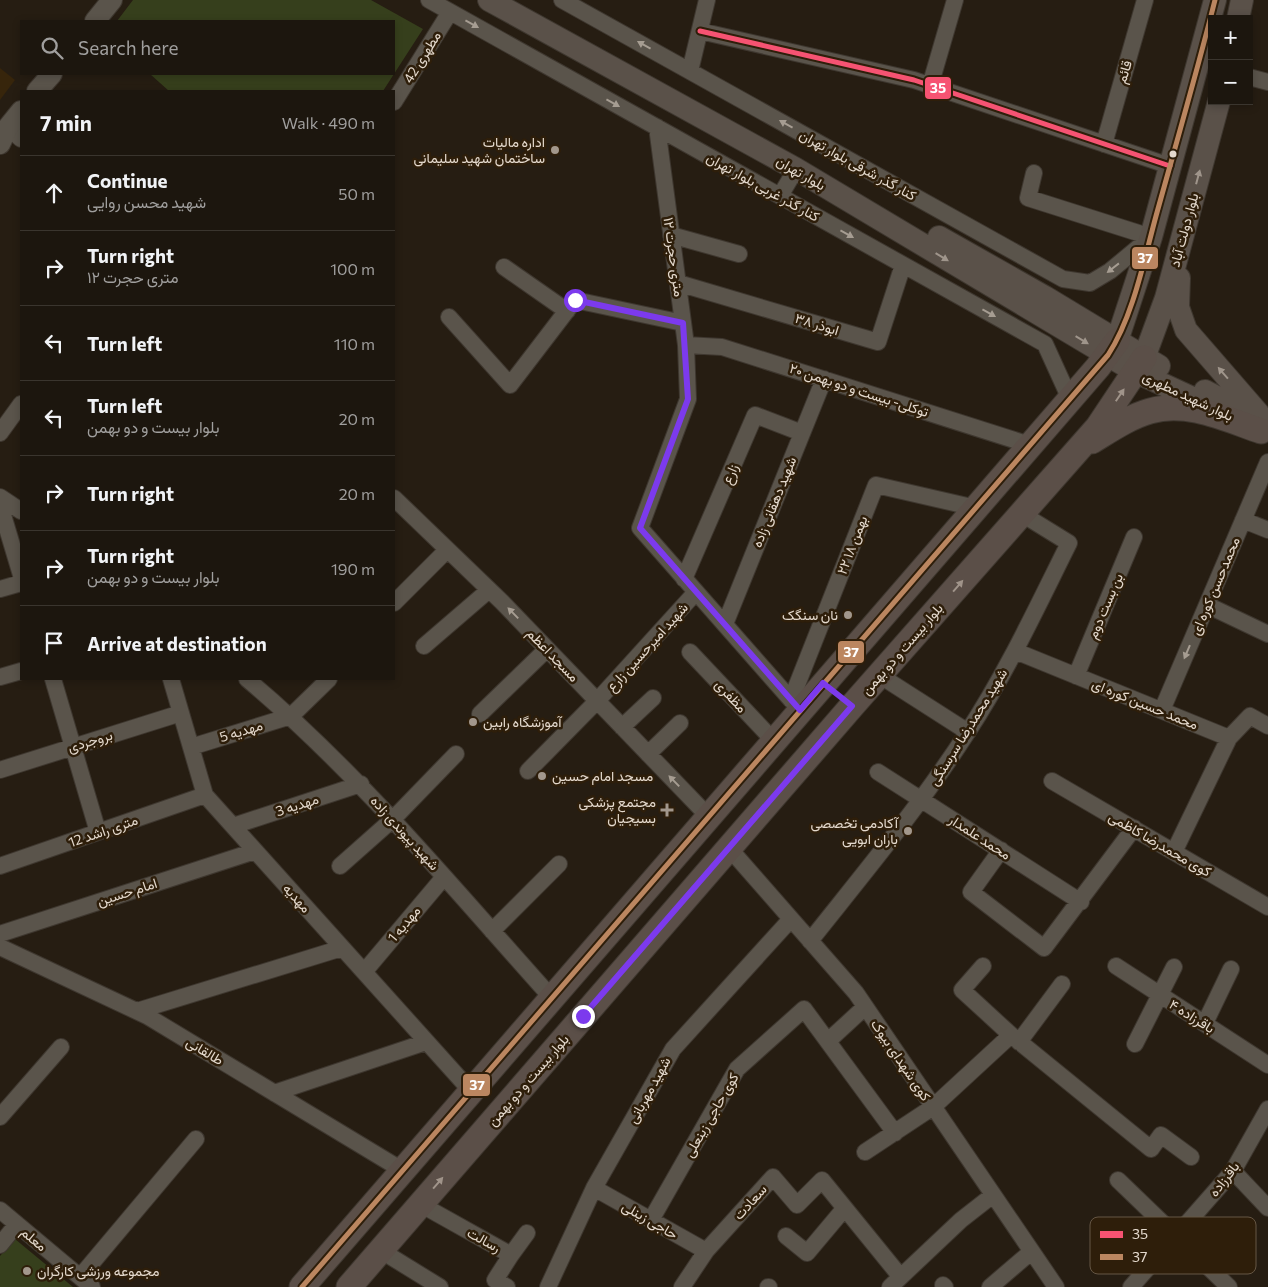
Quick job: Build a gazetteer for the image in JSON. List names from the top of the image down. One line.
{"streets":{"main road":["بلوار تهران","بلوار دولت آباد","بلوار شهید مطهری","بلوار بیست و دو بهمن"],"street":["مطهری 42","قائم","کنار گذر شرقی بلوار تهران","کنار گذر غربی بلوار تهران","۱۲ متری حجرت","۳۸ ابوذر","توکلی- بیست و دو بهمن ۲۰","زارع","شهید دهقانی زاده","۲۲ بهمن ۱۸","محمدحسن کوره ای","بن بست دوم","شهید امیرحسین زارع","مسجد اعظم","مظفری","محمد حسین کوره ای","شهید محمدرضا سرسنگی","مهدیه 5","بروجردی","مهدیه 3","12 متری راشد","شهید پیوندی زاده","محمد علمدار","کوی محمدرضا کاظمی","امام حسین","مهدیه","مهدیه 1","باقرزاده ۴","طالقانی","کوی شهدای بیوک","شهید مهربانی","کوی حاجی زینعلی","باقرزاده","سعادت","حاجی زینلی","معلم","رسالت"]},"crossings":[["مطهری 42","کنار گذر غربی بلوار تهران"],["بلوار تهران","بلوار شهید مطهری"],["کنار گذر غربی بلوار تهران","۱۲ متری حجرت"],["کنار گذر غربی بلوار تهران","۳۸ ابوذر"],["بلوار دولت آباد","بلوار شهید مطهری"],["بلوار دولت آباد","بلوار بیست و دو بهمن"],["۱۲ متری حجرت","۳۸ ابوذر"],["۱۲ متری حجرت","توکلی- بیست و دو بهمن ۲۰"],["۱۲ متری حجرت","زارع"],["توکلی- بیست و دو بهمن ۲۰","شهید دهقانی زاده"],["بلوار شهید مطهری","بلوار بیست و دو بهمن"],["زارع","شهید دهقانی زاده"],["محمدحسن کوره ای","محمد حسین کوره ای"],["بن بست دوم","محمد حسین کوره ای"],["شهید امیرحسین زارع","مسجد اعظم"],["بلوار بیست و دو بهمن","شهید محمدرضا سرسنگی"],["بلوار بیست و دو بهمن","کوی شهدای بیوک"],["بلوار بیست و دو بهمن","رسالت"],["محمد حسین کوره ای","شهید محمدرضا سرسنگی"],["شهید محمدرضا سرسنگی","محمد علمدار"],["شهید محمدرضا سرسنگی","کوی شهدای بیوک"],["مهدیه 5","شهید پیوندی زاده"],["مهدیه 5","مهدیه"],["بروجردی","مهدیه"],["مهدیه 3","شهید پیوندی زاده"],["مهدیه 3","مهدیه"],["12 متری راشد","مهدیه"],["شهید پیوندی زاده","مهدیه 1"],["امام حسین","مهدیه"],["مهدیه","مهدیه 1"],["کوی شهدای بیوک","شهید مهربانی"],["شهید مهربانی","حاجی زینلی"],["کوی حاجی زینعلی","حاجی زینلی"],["سعادت","حاجی زینلی"]],"one_way":["کنار گذر غربی بلوار تهران","محمدحسن کوره ای"],"places":{"other":["اداره مالیات ساختمان شهید سلیمانی","نان سنگک","آموزشگاه رابین","مسجد امام حسین","آکادمی تخصصی باران ابویی","مجموعه ورزشی کارگران"],"health":["مجتمع پزشکی بسیجیان"]},"lines":["transit line 37","transit line 35"],"legend":["35","37"],"page":{"map_buttons":["+","−"],"search":"Search here","heading":["7 min","Walk · 490 m"],"list":[["Continue","شهید محسن روایی","50 m"],["Turn right","۱۲ متری حجرت","100 m"],["Turn left","110 m"],["Turn left","بلوار بیست و دو بهمن","20 m"],["Turn right","20 m"],["Turn right","بلوار بیست و دو بهمن","190 m"],"Arrive at destination"]}}
